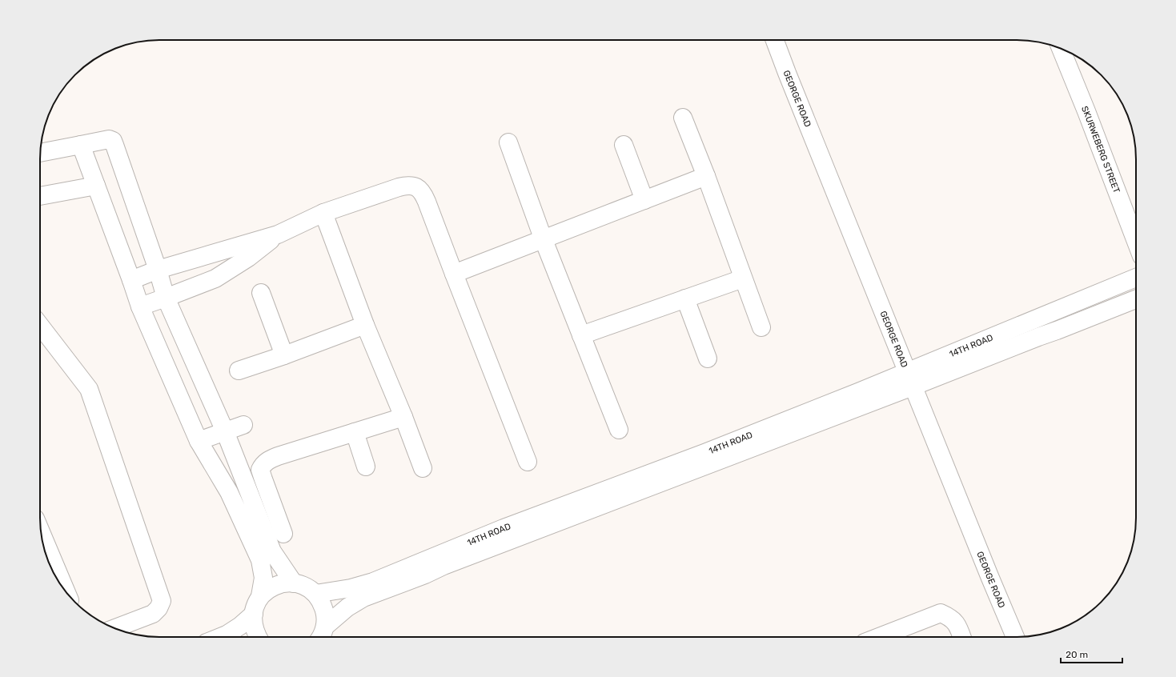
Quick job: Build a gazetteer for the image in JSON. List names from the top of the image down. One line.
{"streets":{"street":["GEORGE ROAD","SKURWEBERG STREET","14TH ROAD"]},"crossings":[["GEORGE ROAD","14TH ROAD"]],"scale_bar":"20 m"}
